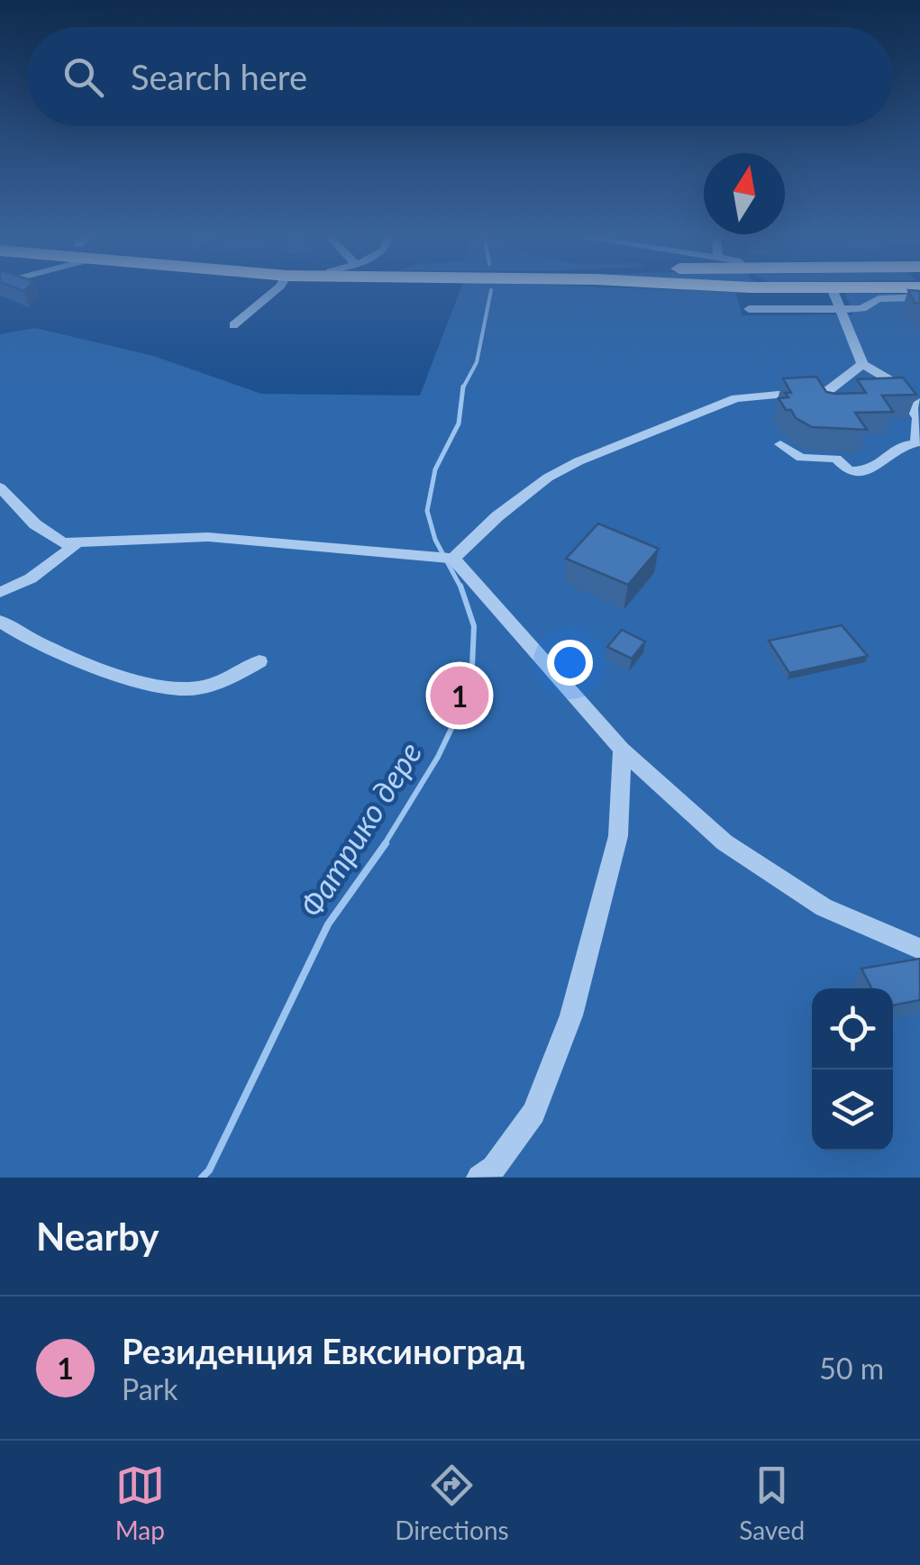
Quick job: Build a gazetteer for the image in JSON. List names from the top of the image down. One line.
{"water":["Фатрико дере"],"north":"top","page":{"search":"Search here","pins":"1","heading":"Nearby","list":[{"mark":"1","name":"Резиденция Евксиноград","note":"Park","value":"50 m"}],"nav":["Map","Directions","Saved"]}}
